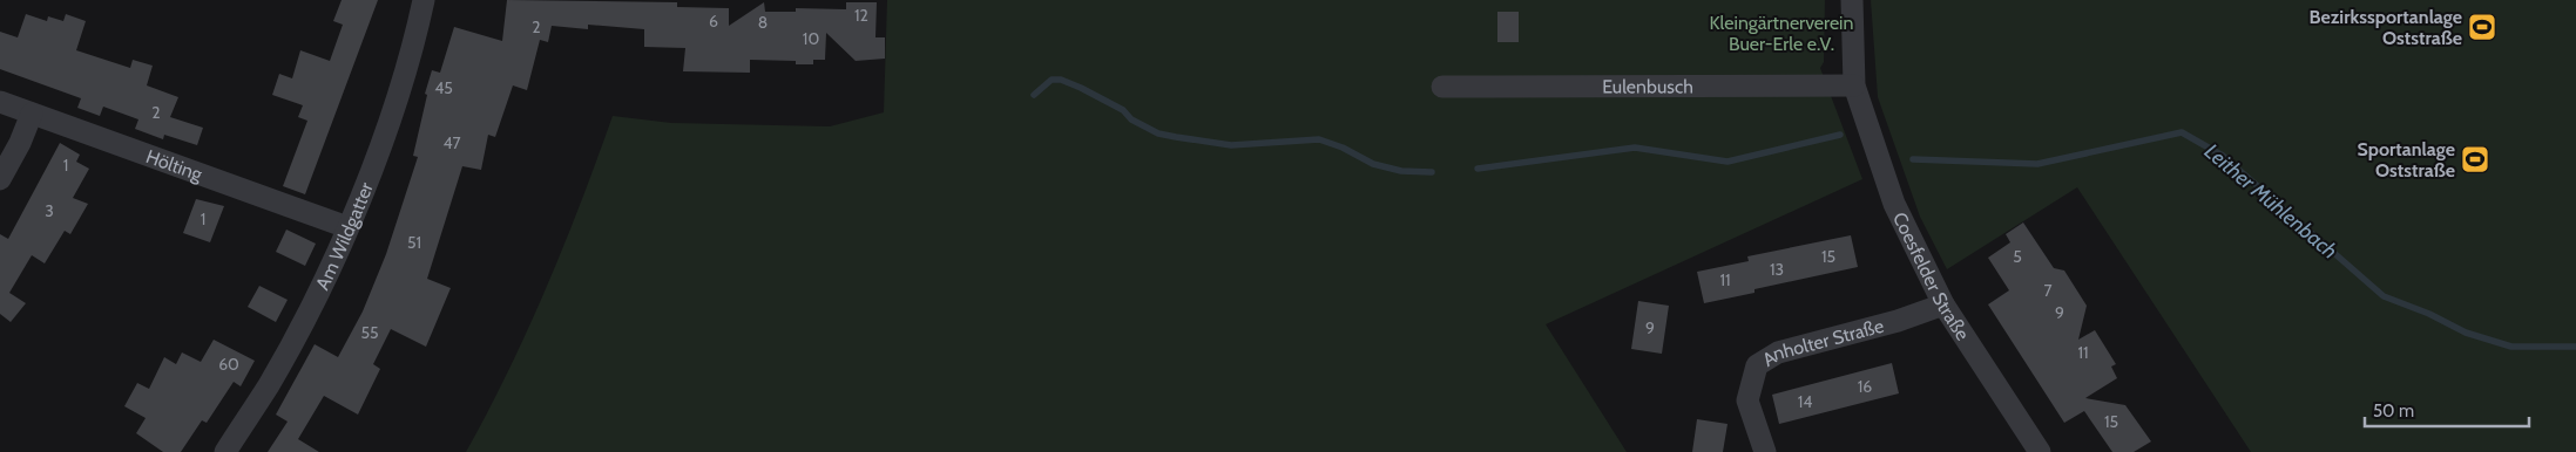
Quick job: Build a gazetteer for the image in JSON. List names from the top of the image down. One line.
{"streets":{"street":["Eulenbusch","Hölting","Am Wildgatter","Coesfelder Straße","Anholter Straße"]},"crossings":[["Eulenbusch","Coesfelder Straße"],["Hölting","Am Wildgatter"],["Coesfelder Straße","Anholter Straße"]],"water":["Leither Mühlenbach"],"parks":["Kleingärtnerverein Buer-Erle e.V."],"places":{"sports":["Bezirkssportanlage Oststraße","Sportanlage Oststraße"]},"house_numbers":["12","6","8","2","10","45","2","47","1","3","1","51","15","5","13","11","7","9","9","55","11","60","16","14","15"],"scale_bar":"50 m"}
